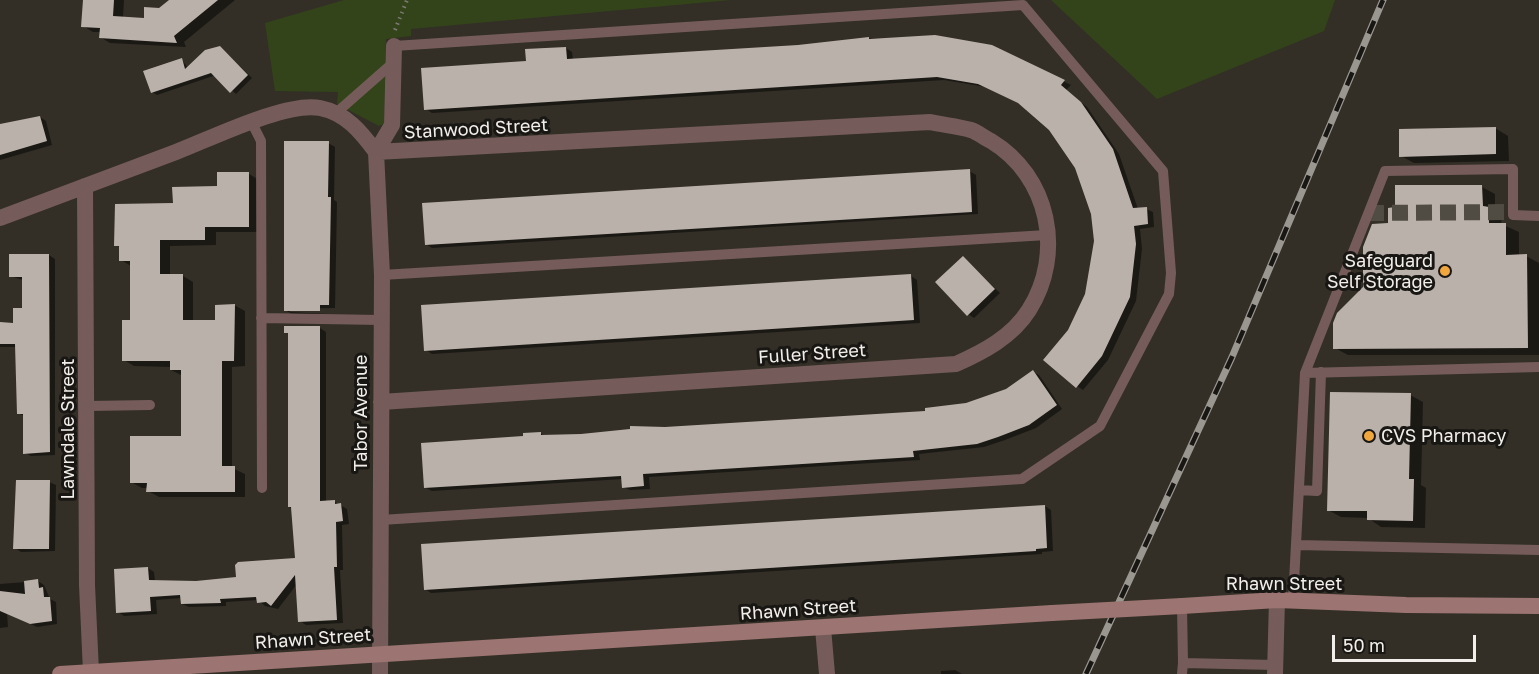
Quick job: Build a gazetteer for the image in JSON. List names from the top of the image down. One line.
{"streets":{"main road":["Rhawn Street"],"street":["Stanwood Street","Fuller Street","Tabor Avenue","Lawndale Street"]},"crossings":[["Stanwood Street","Fuller Street"],["Stanwood Street","Tabor Avenue"],["Fuller Street","Tabor Avenue"],["Tabor Avenue","Rhawn Street"],["Lawndale Street","Rhawn Street"]],"places":["Safeguard Self Storage","CVS Pharmacy"],"scale_bar":"50 m"}
